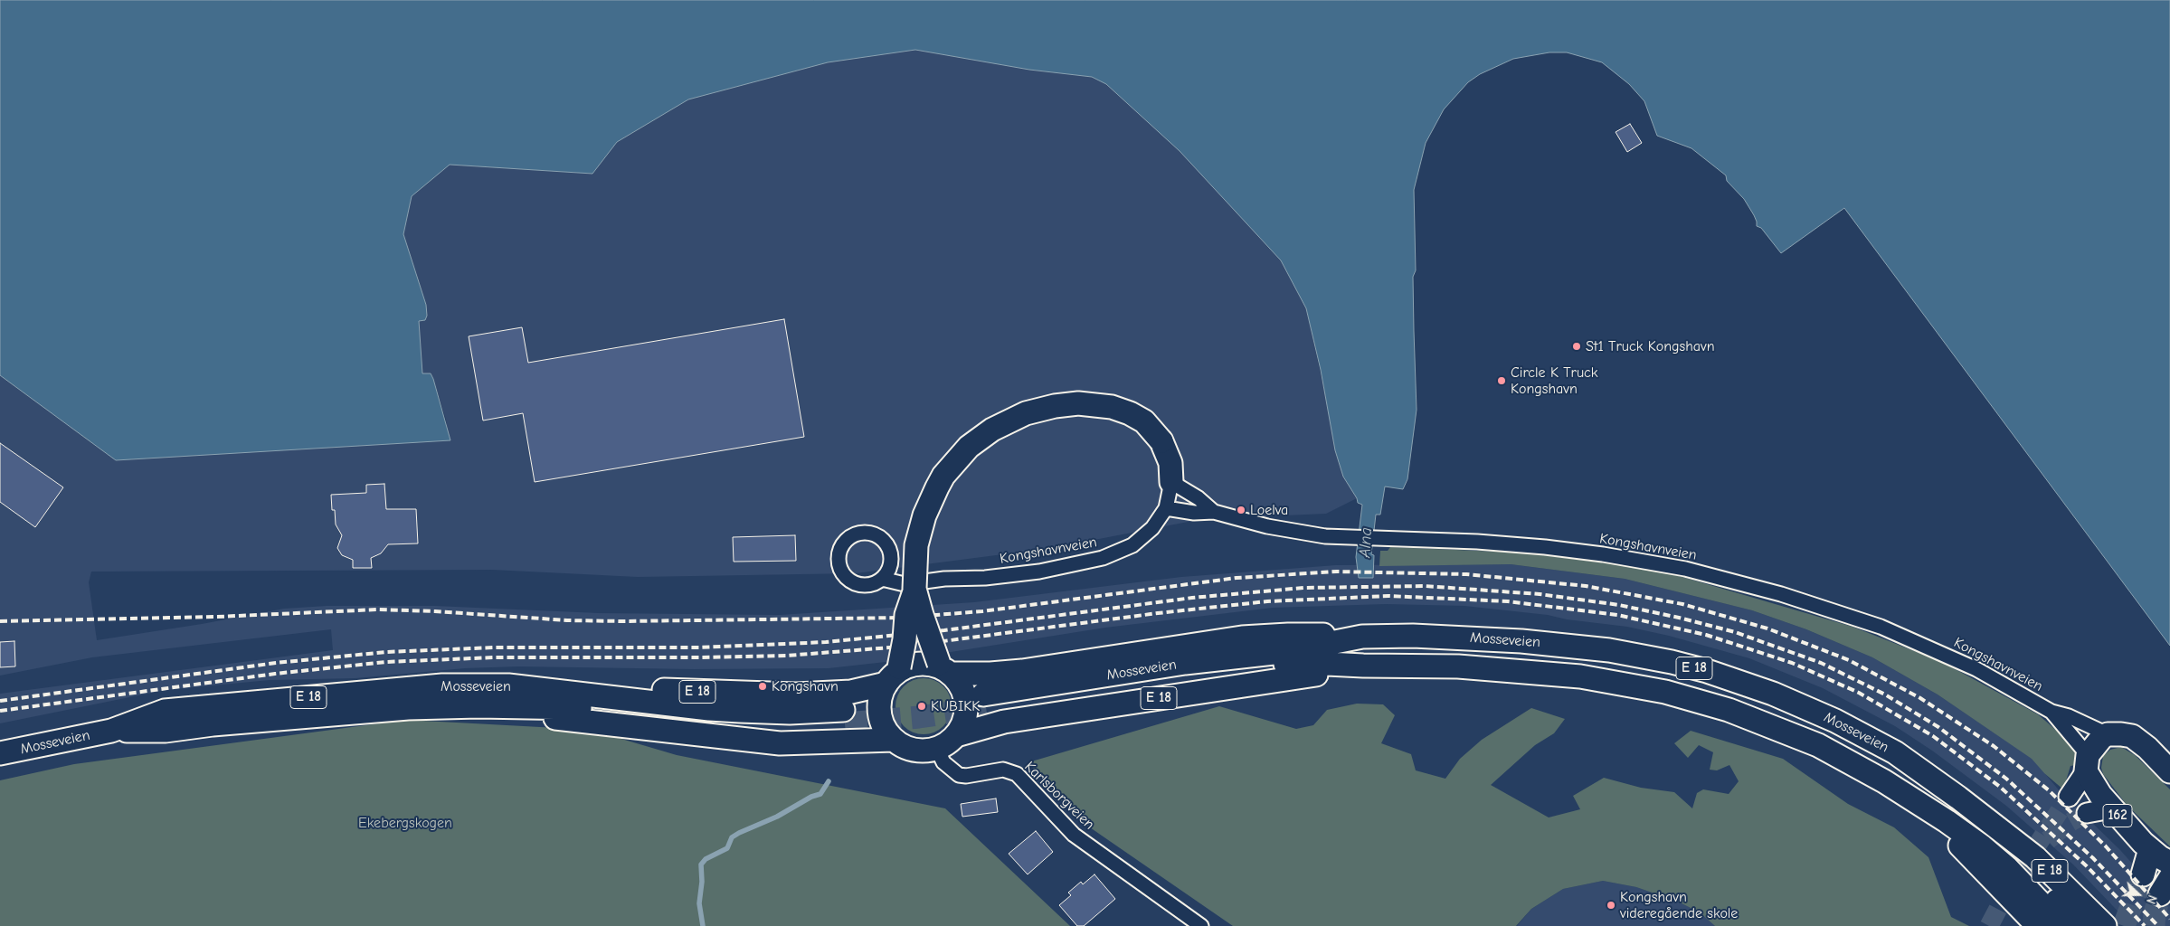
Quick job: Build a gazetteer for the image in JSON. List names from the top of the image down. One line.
{"streets":{"highway":["Mosseveien","E 18","162"],"street":["Kongshavnveien","Karlsborgveien"]},"crossings":[["Kongshavnveien","162"],["Mosseveien","E 18"],["E 18","Karlsborgveien"]],"water":["Alna"],"parks":["Ekebergskogen"],"places":["St1 Truck Kongshavn","Circle K Truck Kongshavn","Loelva","Kongshavn","KUBIKK","Kongshavn videregående skole"],"north":"right"}
